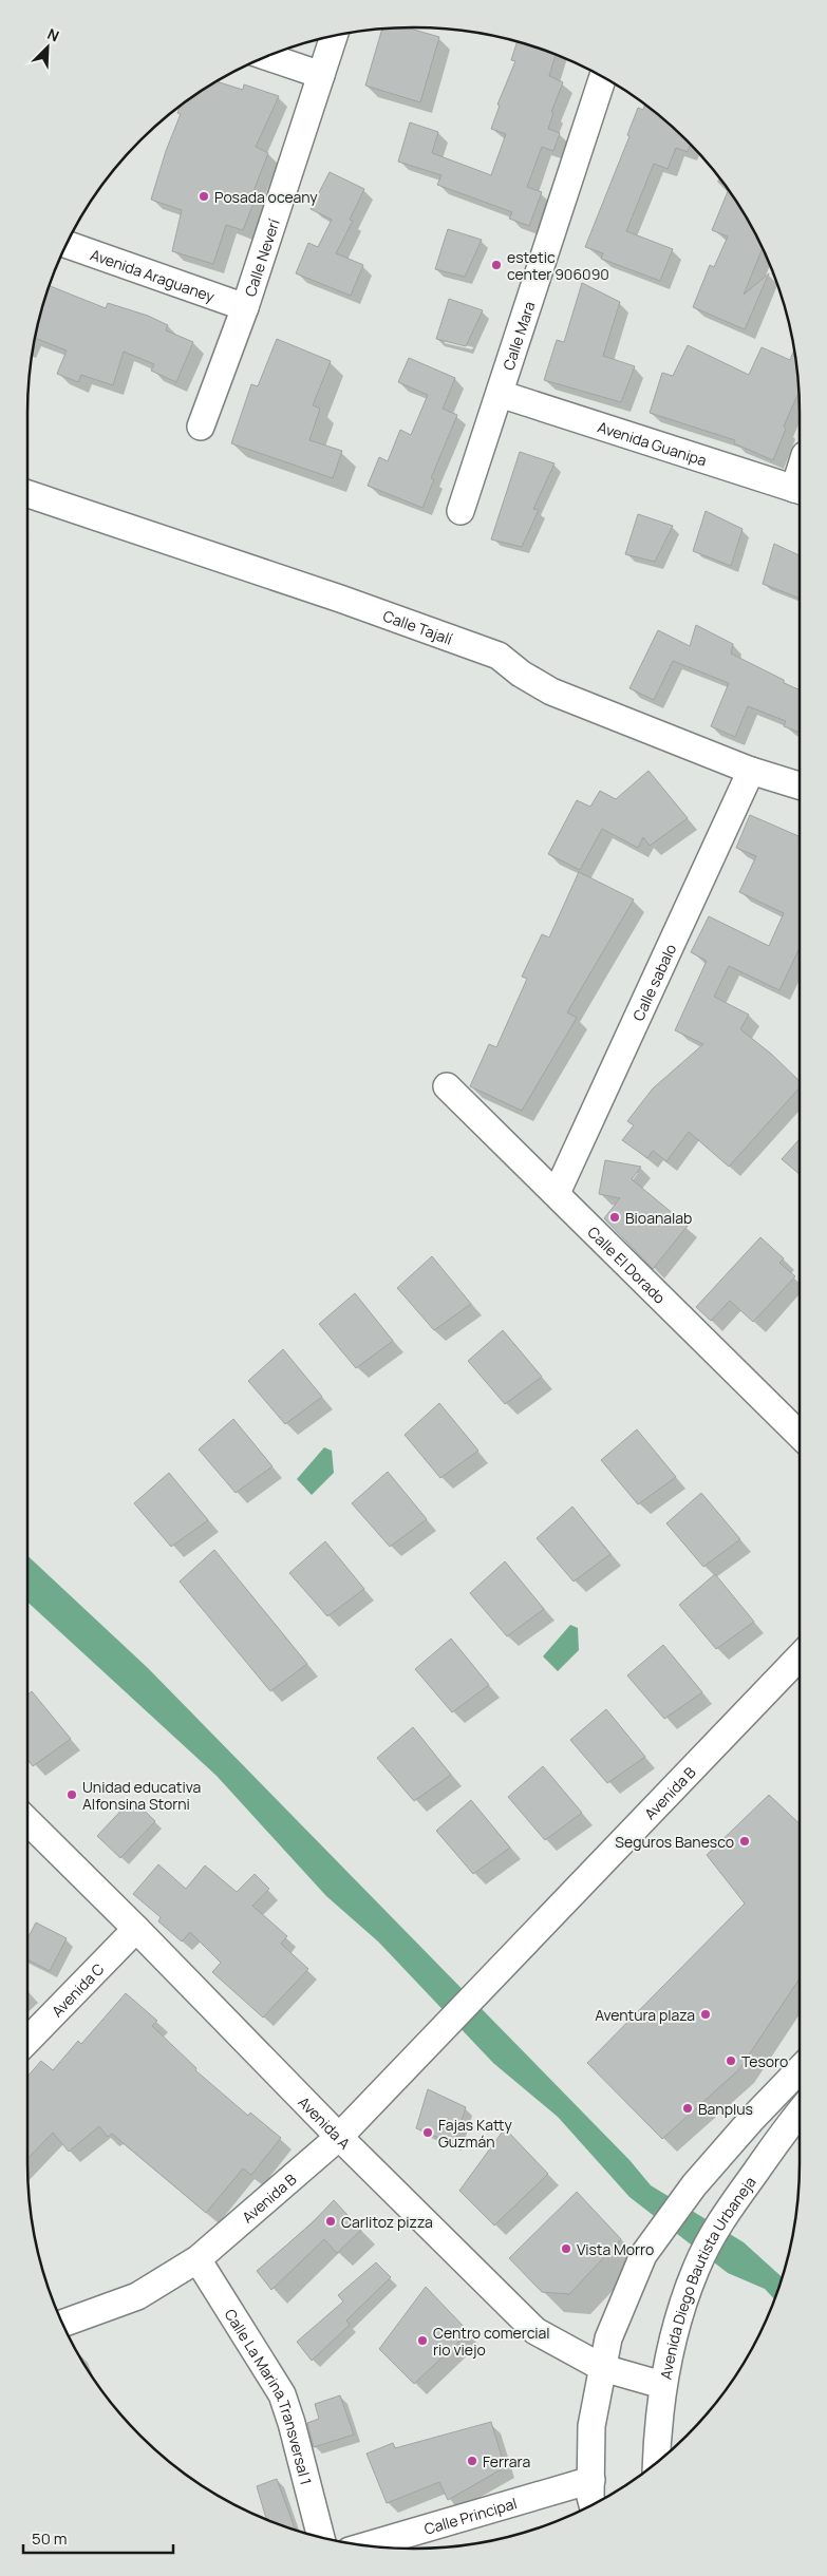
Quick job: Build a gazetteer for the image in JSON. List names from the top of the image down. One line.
{"streets":{"street":["Calle Neverí","Avenida Araguaney","Calle Mara","Avenida Guanipa","Calle Tajalí","Calle sabalo","Calle El Dorado","Avenida B","Avenida C","Avenida A","Avenida Diego Bautista Urbaneja","Calle La Marina.Transversal 1","Calle Principal"]},"crossings":[["Calle Neverí","Avenida Araguaney"],["Calle Mara","Avenida Guanipa"],["Calle Tajalí","Calle sabalo"],["Calle sabalo","Calle El Dorado"],["Avenida B","Avenida A"],["Avenida B","Calle La Marina.Transversal 1"],["Avenida C","Avenida A"],["Avenida A","Avenida Diego Bautista Urbaneja"]],"places":["Posada oceany","estetic center 906090","Bioanalab","Unidad educativa Alfonsina Storni","Seguros Banesco","Aventura plaza","Tesoro","Banplus","Fajas Katty Guzmán","Carlitoz pizza","Vista Morro","Centro comercial rio viejo","Ferrara"],"scale_bar":"50 m","north":"top right"}
